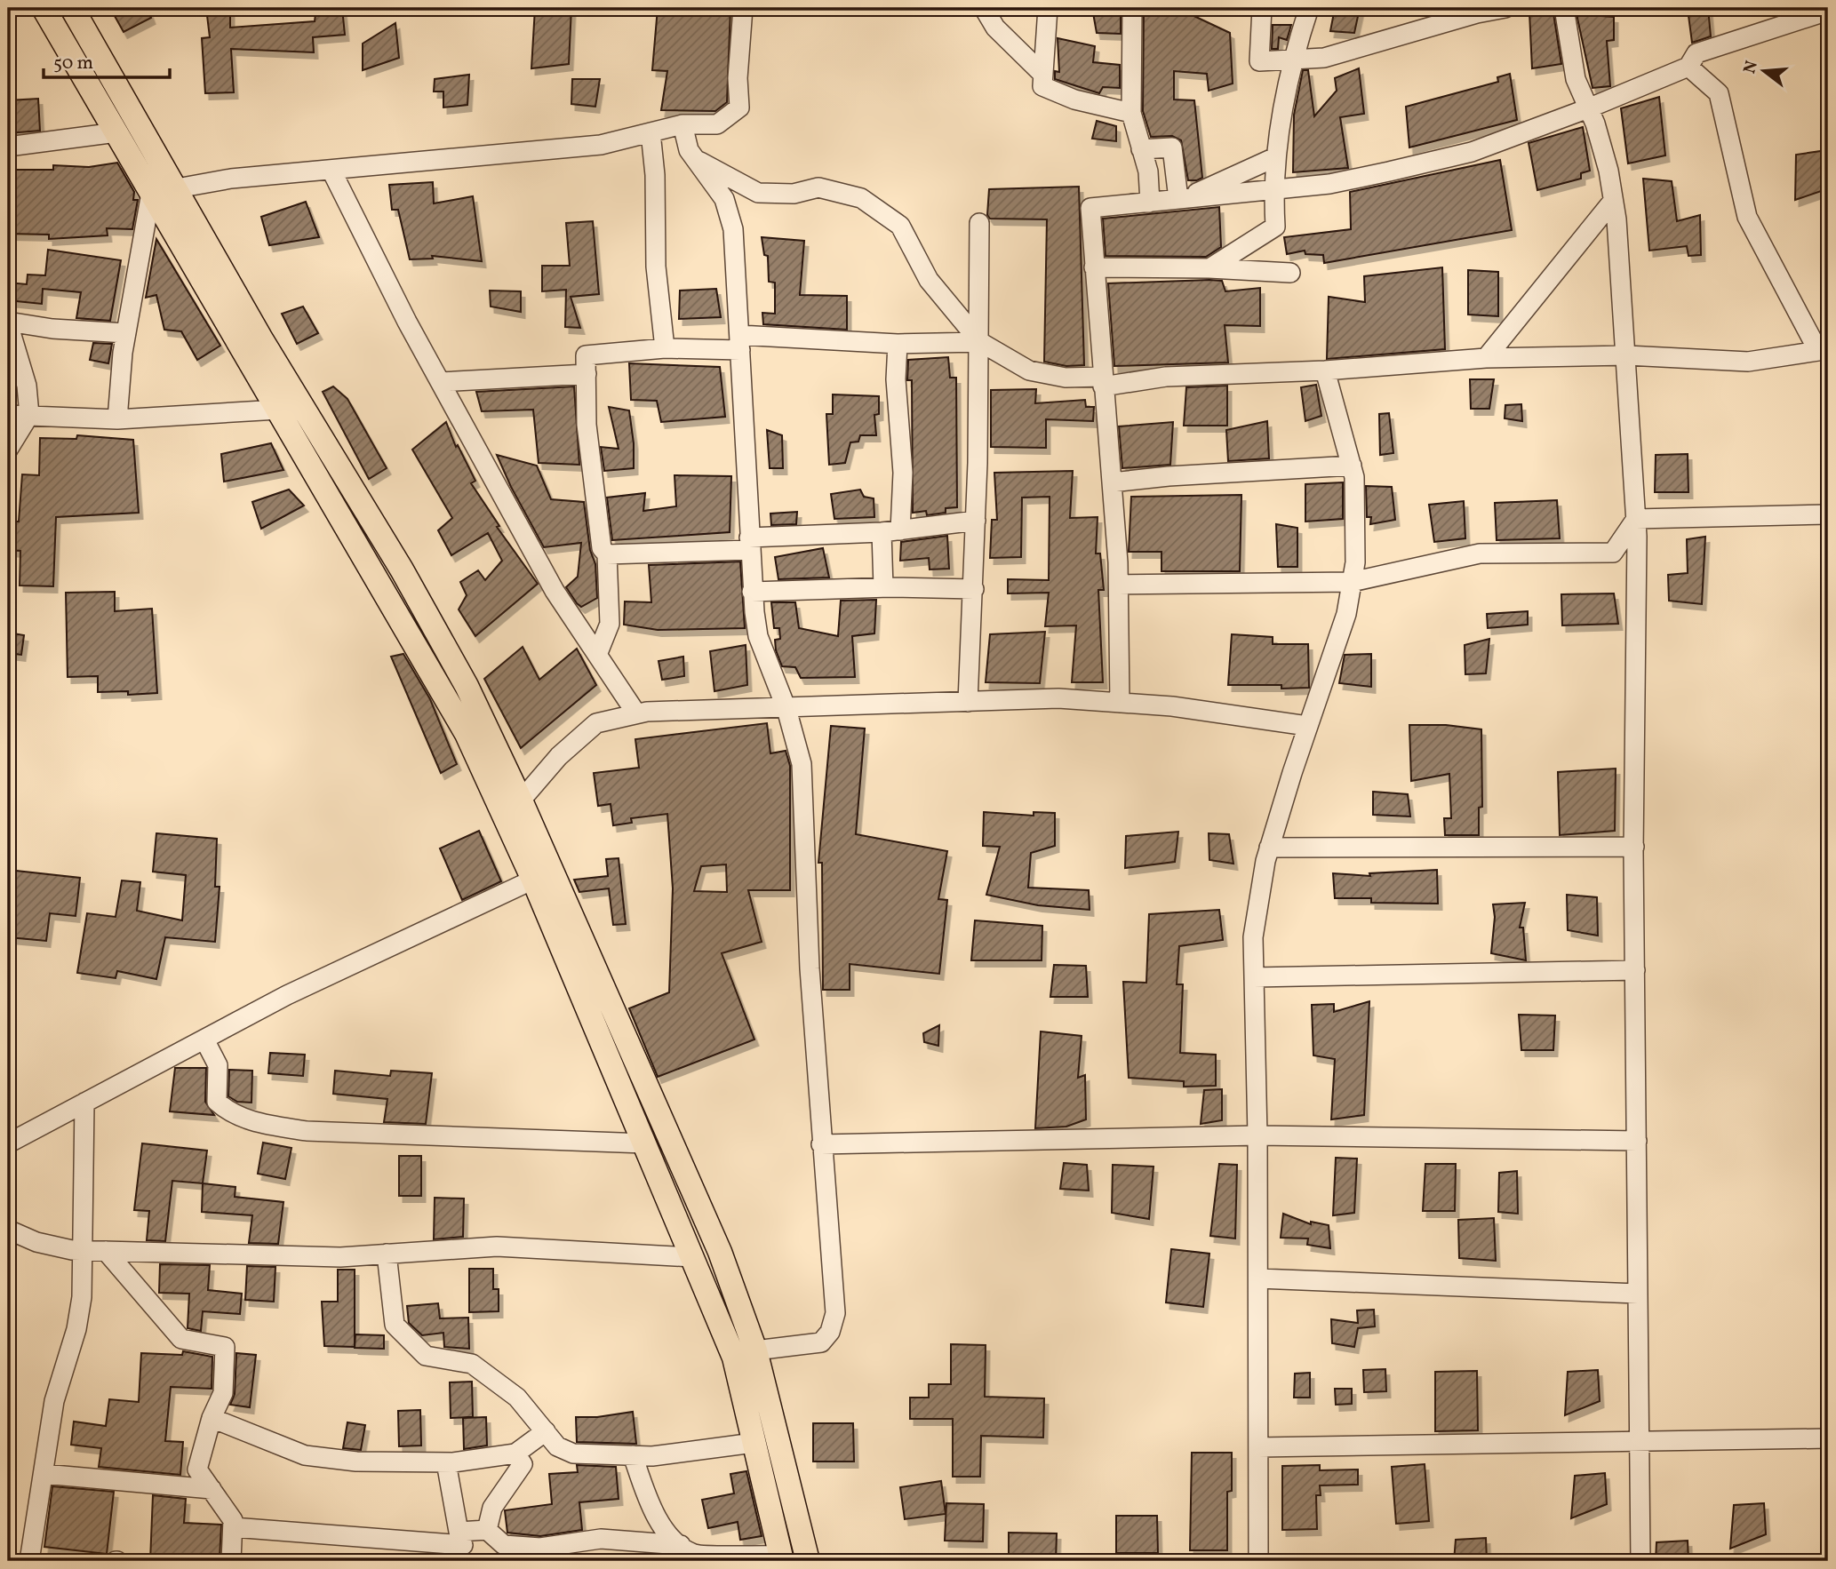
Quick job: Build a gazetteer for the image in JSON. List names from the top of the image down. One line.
{"scale_bar":"50 m","north":"left"}
